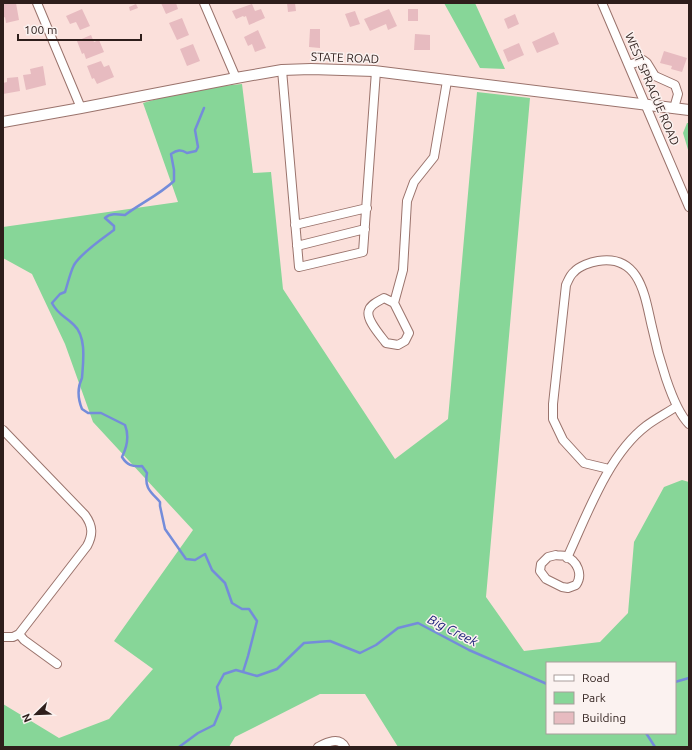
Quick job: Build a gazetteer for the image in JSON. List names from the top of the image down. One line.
{"streets":{"main road":["STATE ROAD"],"street":["WEST SPRAGUE ROAD"]},"crossings":[["STATE ROAD","WEST SPRAGUE ROAD"]],"water":["Big Creek"],"legend":["Road","Park","Building"],"scale_bar":"100 m","north":"bottom left"}
